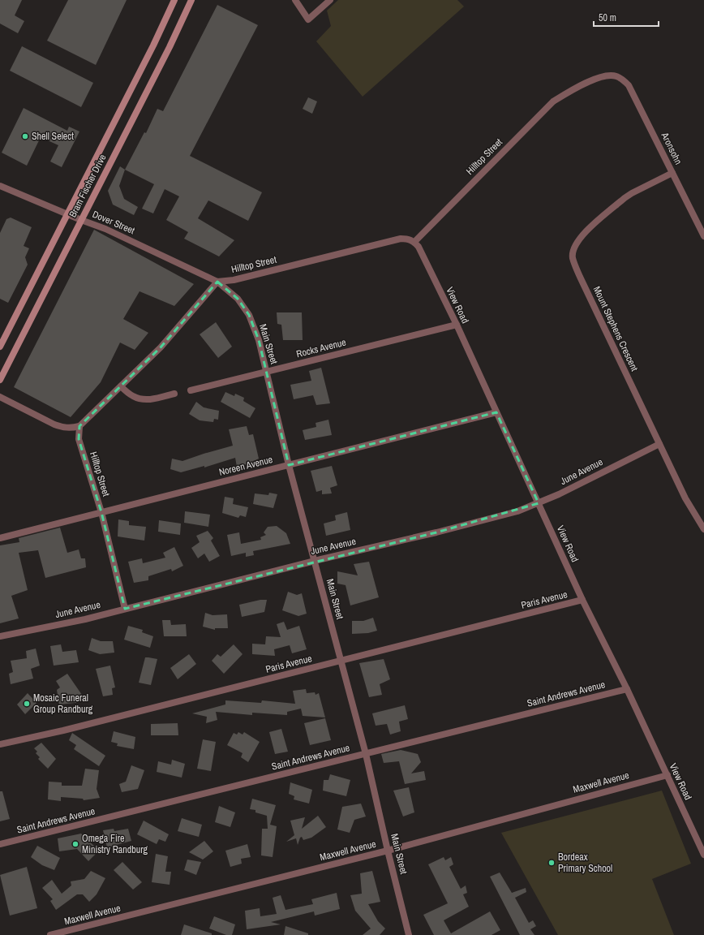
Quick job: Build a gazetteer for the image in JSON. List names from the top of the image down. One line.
{"streets":{"main road":["Bram Fischer Drive"],"street":["Aronsohn","Hilltop Street","Dover Street","View Road","Mount Stephens Crescent","Main Street","Rocks Avenue","Noreen Avenue","June Avenue","Paris Avenue","Saint Andrews Avenue","Maxwell Avenue"]},"crossings":[["Aronsohn","Hilltop Street"],["Aronsohn","Mount Stephens Crescent"],["Hilltop Street","Dover Street"],["Hilltop Street","View Road"],["Hilltop Street","Main Street"],["Hilltop Street","Noreen Avenue"],["Hilltop Street","June Avenue"],["Bram Fischer Drive","Dover Street"],["Dover Street","Main Street"],["View Road","Rocks Avenue"],["View Road","Noreen Avenue"],["View Road","June Avenue"],["View Road","Paris Avenue"],["View Road","Saint Andrews Avenue"],["View Road","Maxwell Avenue"],["Mount Stephens Crescent","June Avenue"],["Main Street","Rocks Avenue"],["Main Street","Noreen Avenue"],["Main Street","June Avenue"],["Main Street","Paris Avenue"],["Main Street","Saint Andrews Avenue"],["Main Street","Maxwell Avenue"]],"places":["Shell Select","Mosaic Funeral Group Randburg","Omega Fire Ministry Randburg","Bordeax Primary School"],"scale_bar":"50 m"}
